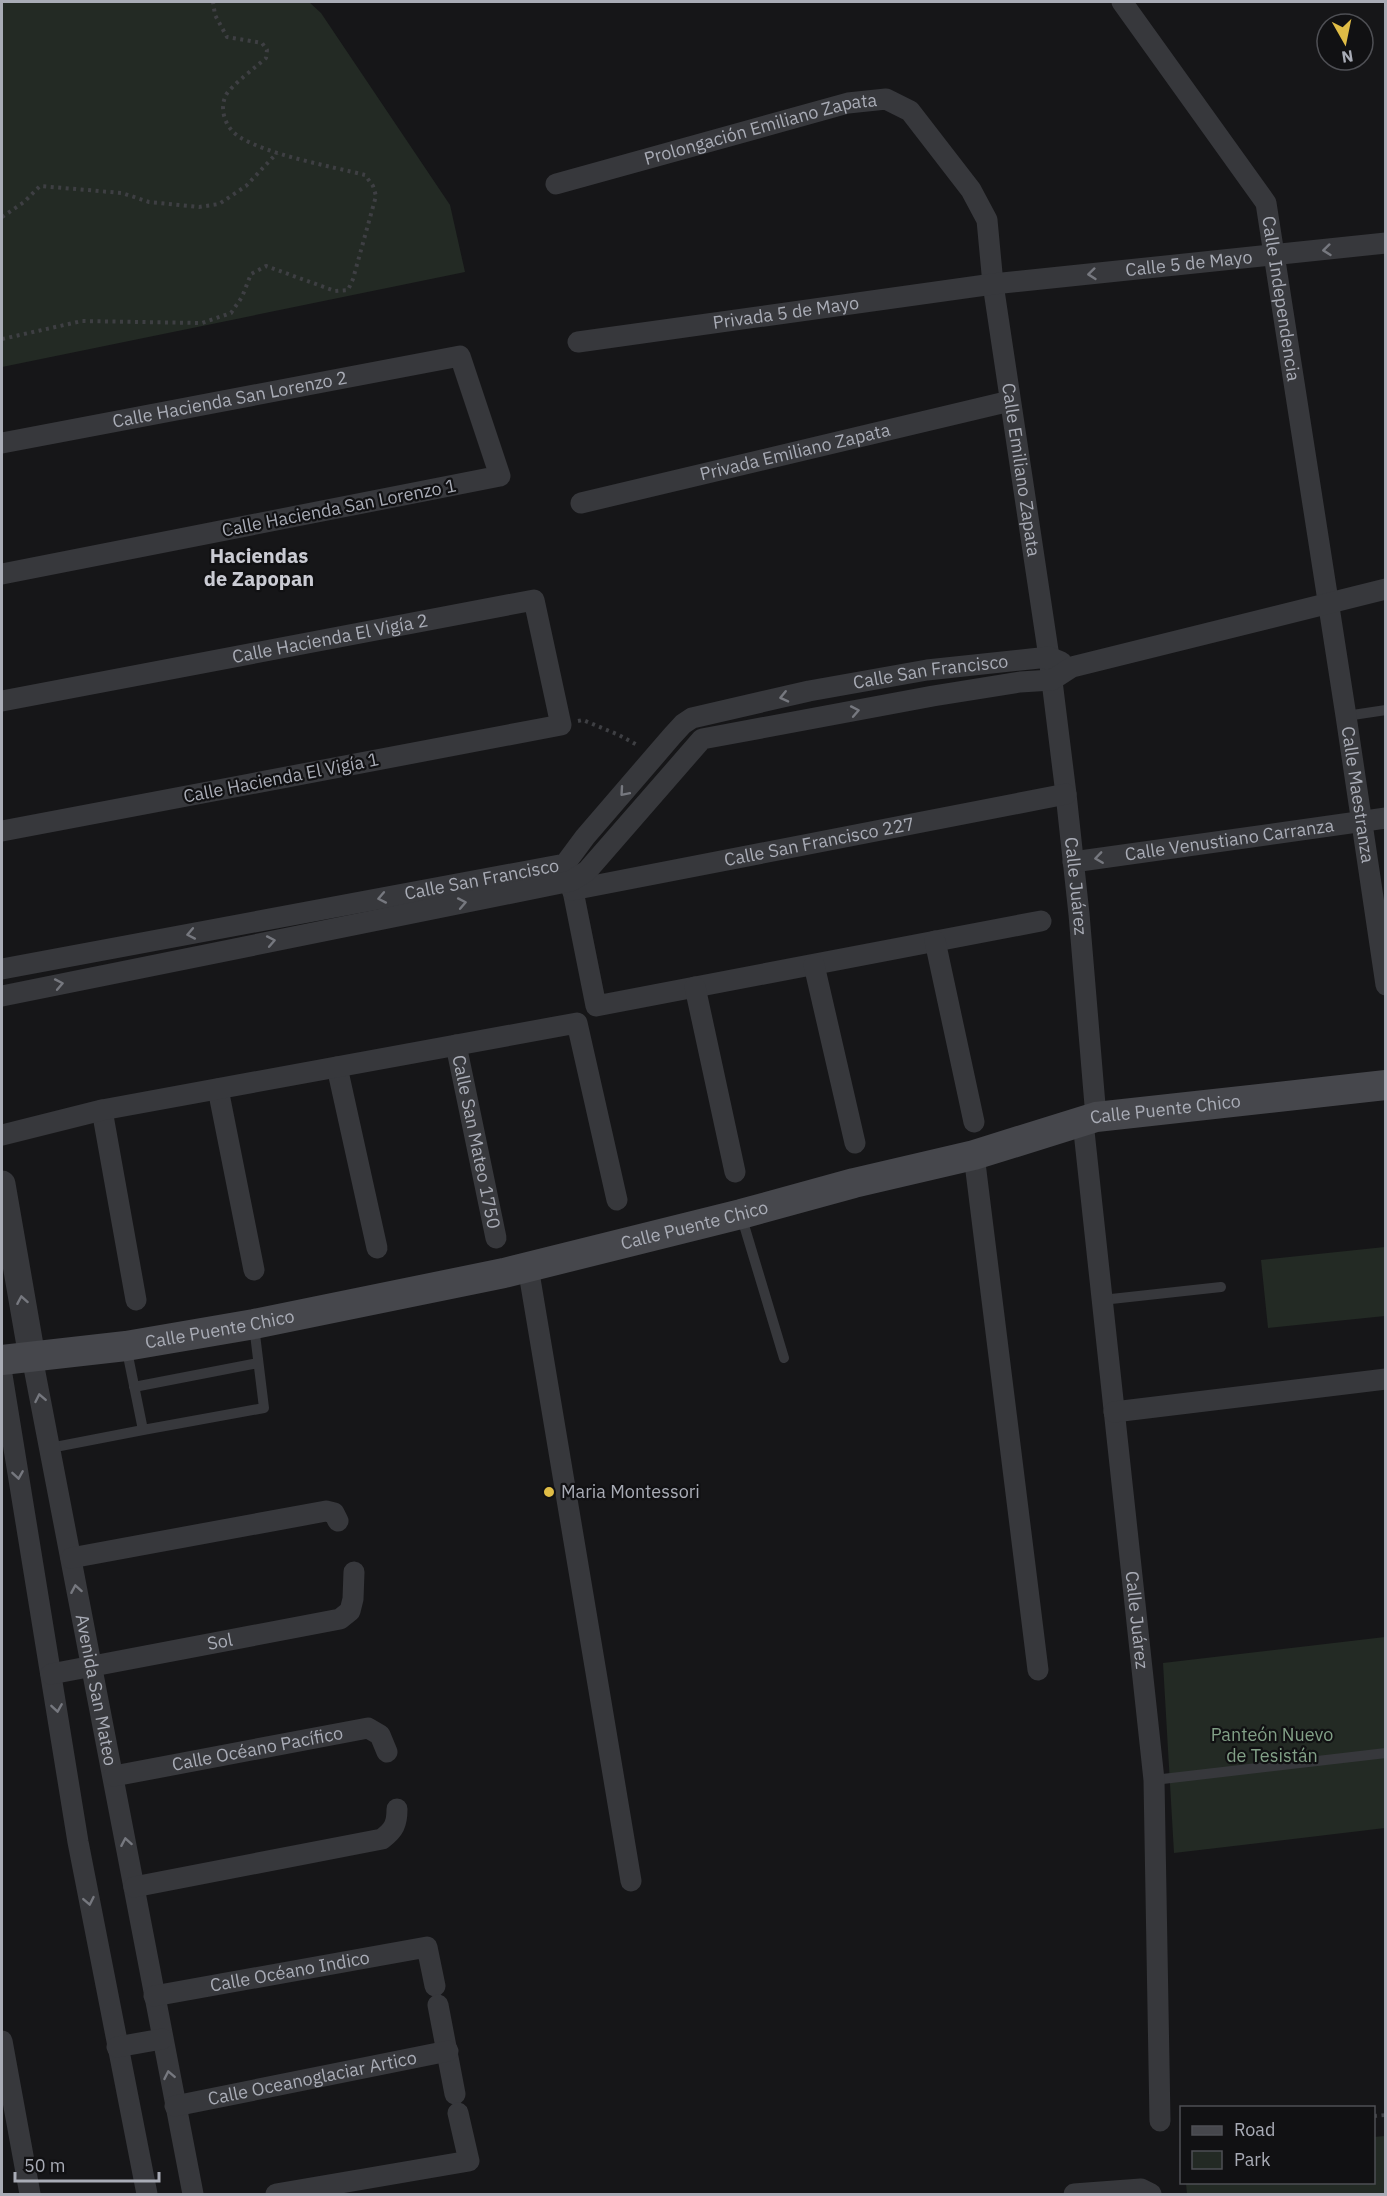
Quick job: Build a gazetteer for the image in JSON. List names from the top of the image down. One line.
{"streets":{"main road":["Calle Puente Chico"],"street":["Prolongación Emiliano Zapata","Calle 5 de Mayo","Calle Independencia","Privada 5 de Mayo","Calle Hacienda San Lorenzo 2","Privada Emiliano Zapata","Calle Emiliano Zapata","Calle Hacienda San Lorenzo 1","Calle Hacienda El Vigía 2","Calle San Francisco","Calle Hacienda El Vigía 1","Calle Maestranza","Calle Venustiano Carranza","Calle San Francisco 227","Calle Juárez","Calle San Mateo 1750","Sol","Avenida San Mateo","Calle Océano Pacífico","Calle Océano Indico","Calle Oceanoglaciar Artico"]},"crossings":[["Prolongación Emiliano Zapata","Calle 5 de Mayo"],["Prolongación Emiliano Zapata","Privada 5 de Mayo"],["Prolongación Emiliano Zapata","Calle Emiliano Zapata"],["Calle 5 de Mayo","Calle Independencia"],["Calle 5 de Mayo","Privada 5 de Mayo"],["Calle 5 de Mayo","Calle Emiliano Zapata"],["Calle Independencia","Calle San Francisco"],["Calle Independencia","Calle Maestranza"],["Privada 5 de Mayo","Calle Emiliano Zapata"],["Calle Hacienda San Lorenzo 2","Calle Hacienda San Lorenzo 1"],["Privada Emiliano Zapata","Calle Emiliano Zapata"],["Calle Emiliano Zapata","Calle San Francisco"],["Calle Emiliano Zapata","Calle Juárez"],["Calle Hacienda El Vigía 2","Calle Hacienda El Vigía 1"],["Calle San Francisco","Calle Maestranza"],["Calle San Francisco","Calle San Francisco 227"],["Calle San Francisco","Calle Juárez"],["Calle Maestranza","Calle Venustiano Carranza"],["Calle Venustiano Carranza","Calle Juárez"],["Calle San Francisco 227","Calle Juárez"],["Calle Juárez","Calle Puente Chico"],["Calle Puente Chico","Avenida San Mateo"],["Sol","Avenida San Mateo"],["Avenida San Mateo","Calle Océano Pacífico"],["Avenida San Mateo","Calle Océano Indico"],["Avenida San Mateo","Calle Oceanoglaciar Artico"],["Calle Océano Indico","Calle Oceanoglaciar Artico"]],"one_way":["Calle 5 de Mayo","Calle Venustiano Carranza"],"districts":["Haciendas de Zapopan"],"parks":["Panteón Nuevo de Tesistán"],"places":["Maria Montessori"],"legend":["Road","Park"],"scale_bar":"50 m","north":"bottom"}
